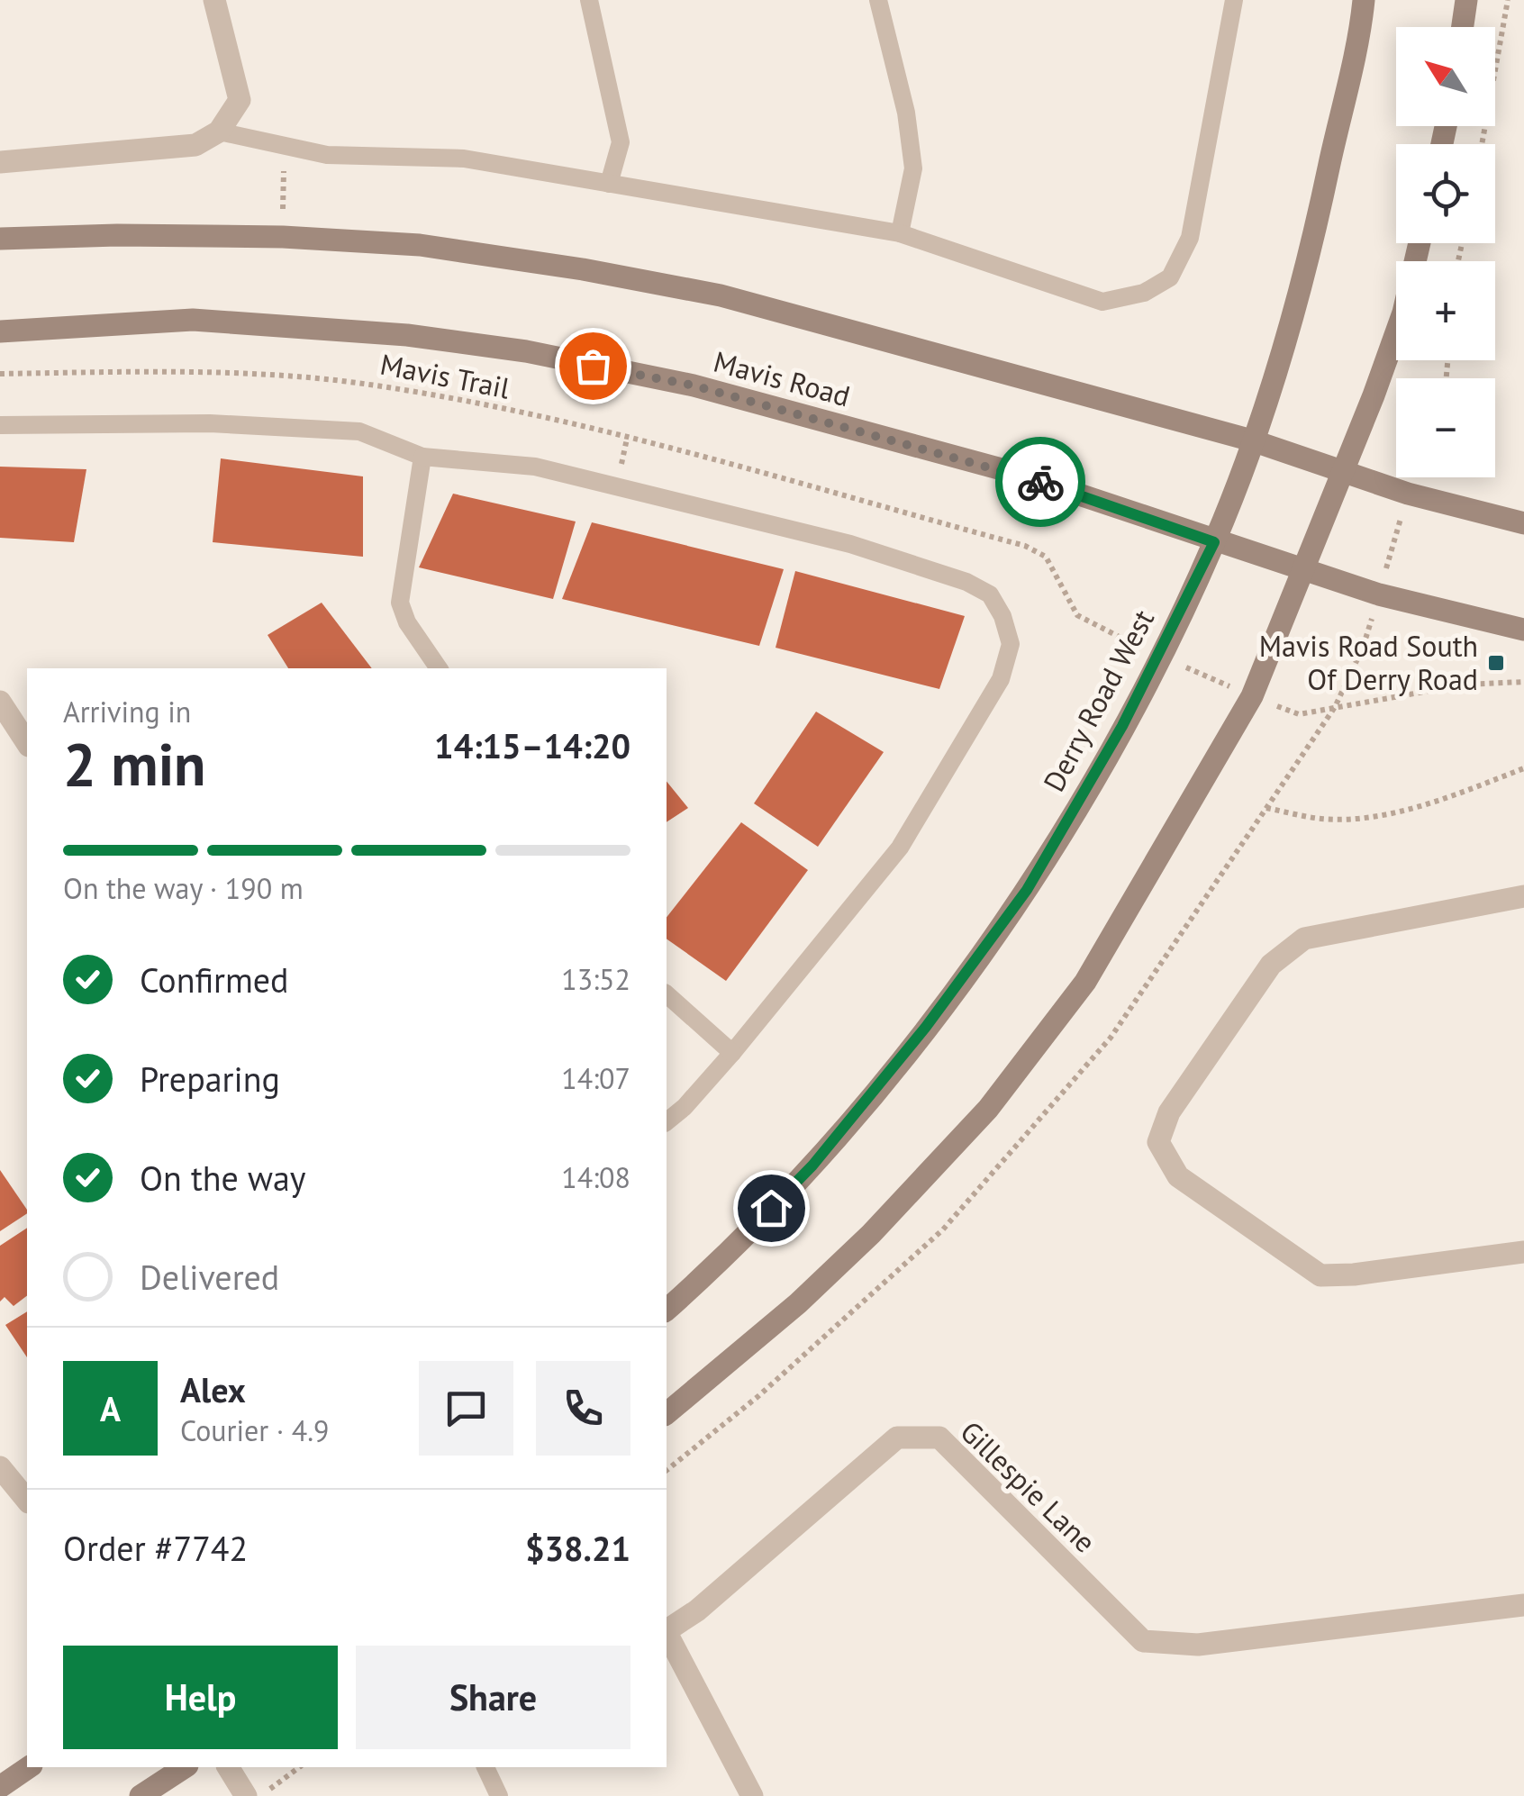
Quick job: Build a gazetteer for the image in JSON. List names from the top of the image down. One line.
{"streets":{"main road":["Mavis Road","Derry Road West"],"street":["Gillespie Lane"],"path":["Mavis Trail"]},"crossings":[["Mavis Trail","Derry Road West"],["Mavis Road","Derry Road West"]],"places":{"transit":["Mavis Road South Of Derry Road"]},"north":"top left","page":{"map_buttons":["+","−"],"heading":["2 min","Arriving in","14:15–14:20"],"panel":["Alex","Courier · 4.9","Order #7742","$38.21"],"bar":"On the way · 190 m","list":[["Confirmed","13:52"],["Preparing","14:07"],["On the way","14:08"],"Delivered"],"round":"A","buttons":["Help","Share"]}}
